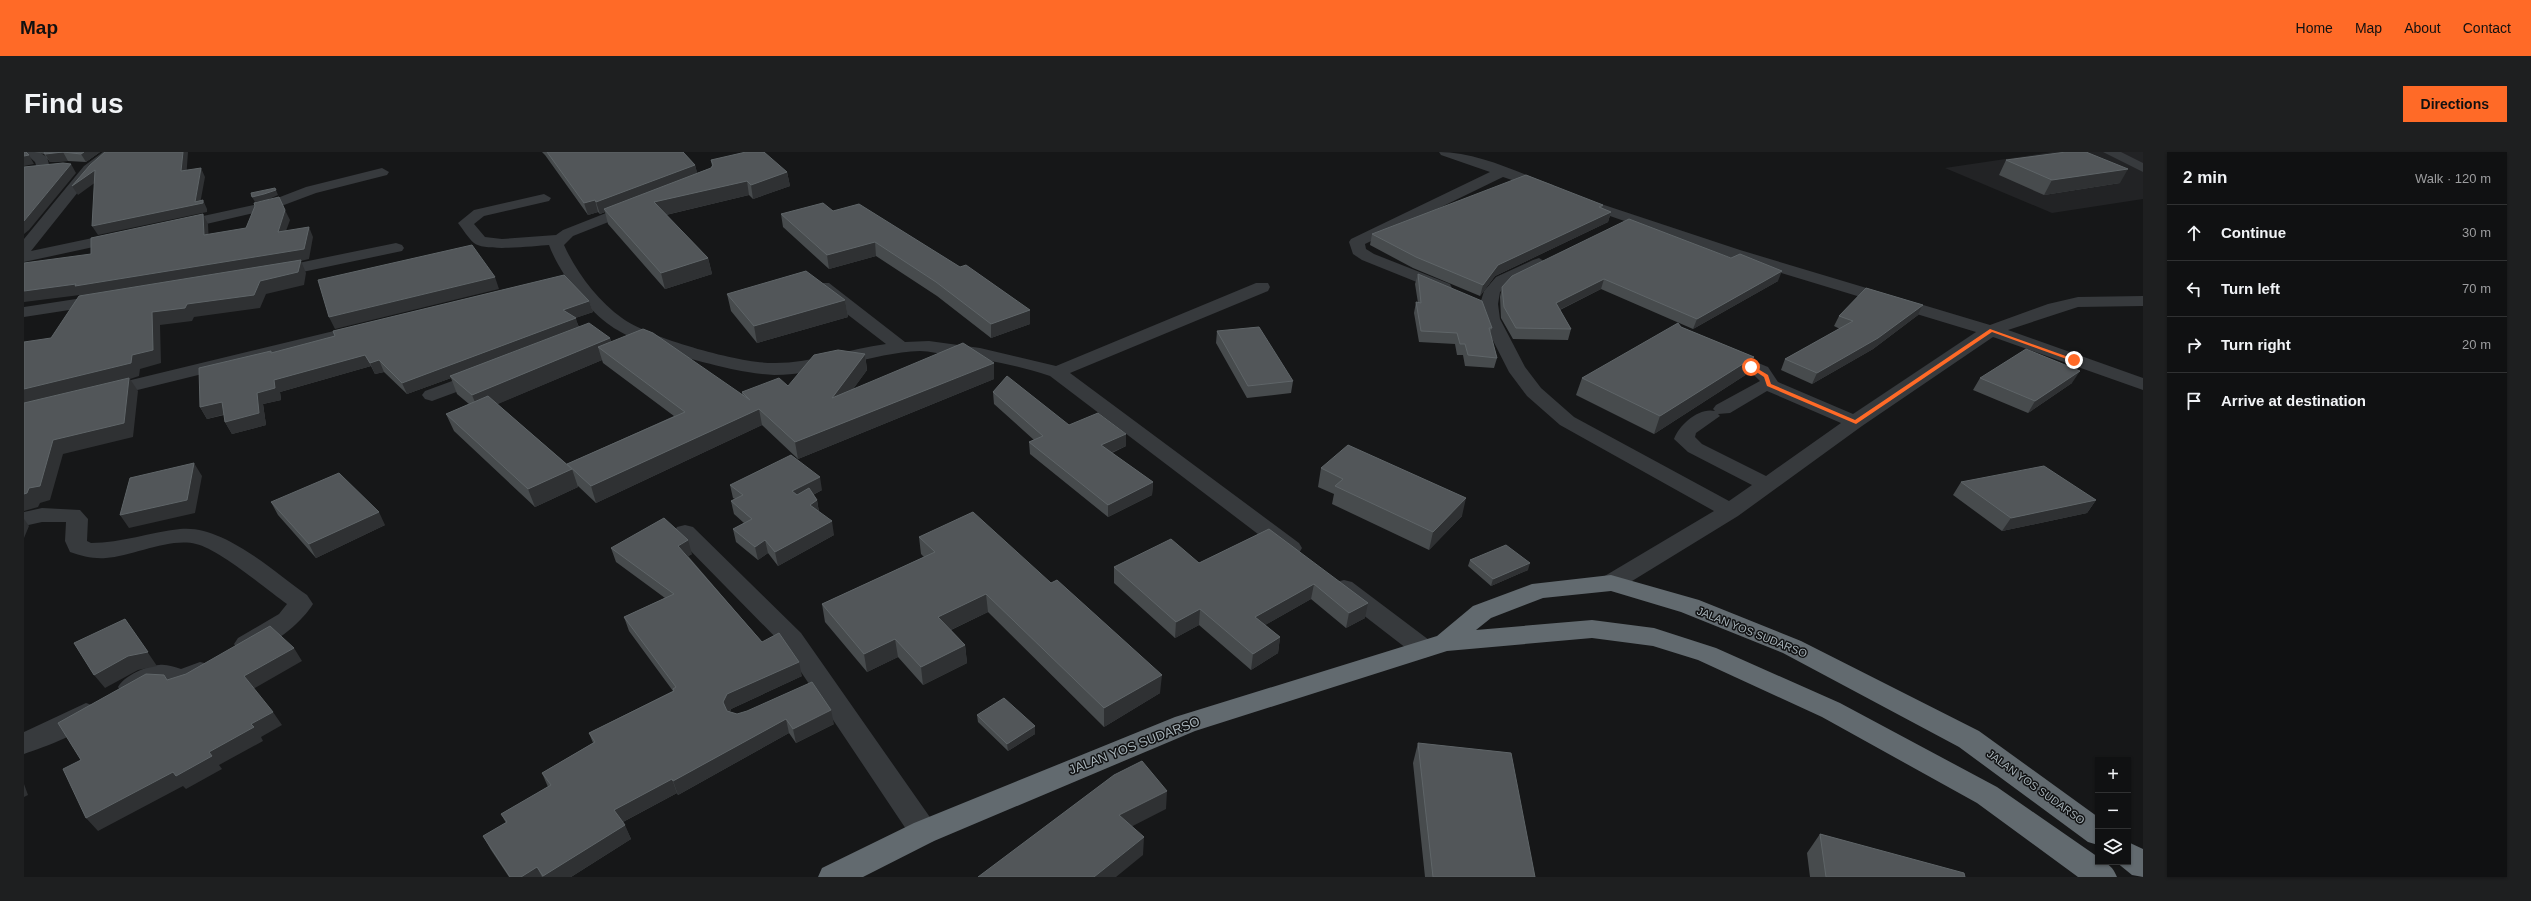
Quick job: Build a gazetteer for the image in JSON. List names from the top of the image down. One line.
{"streets":{"highway":["JALAN YOS SUDARSO"]},"page":{"header":"Map","nav":["Home","Map","About","Contact"],"buttons":"Directions","title":"Find us","heading":["2 min","Walk · 120 m"],"list":[["Continue","30 m"],["Turn left","70 m"],["Turn right","20 m"],"Arrive at destination"],"map_buttons":["+","−"]}}
